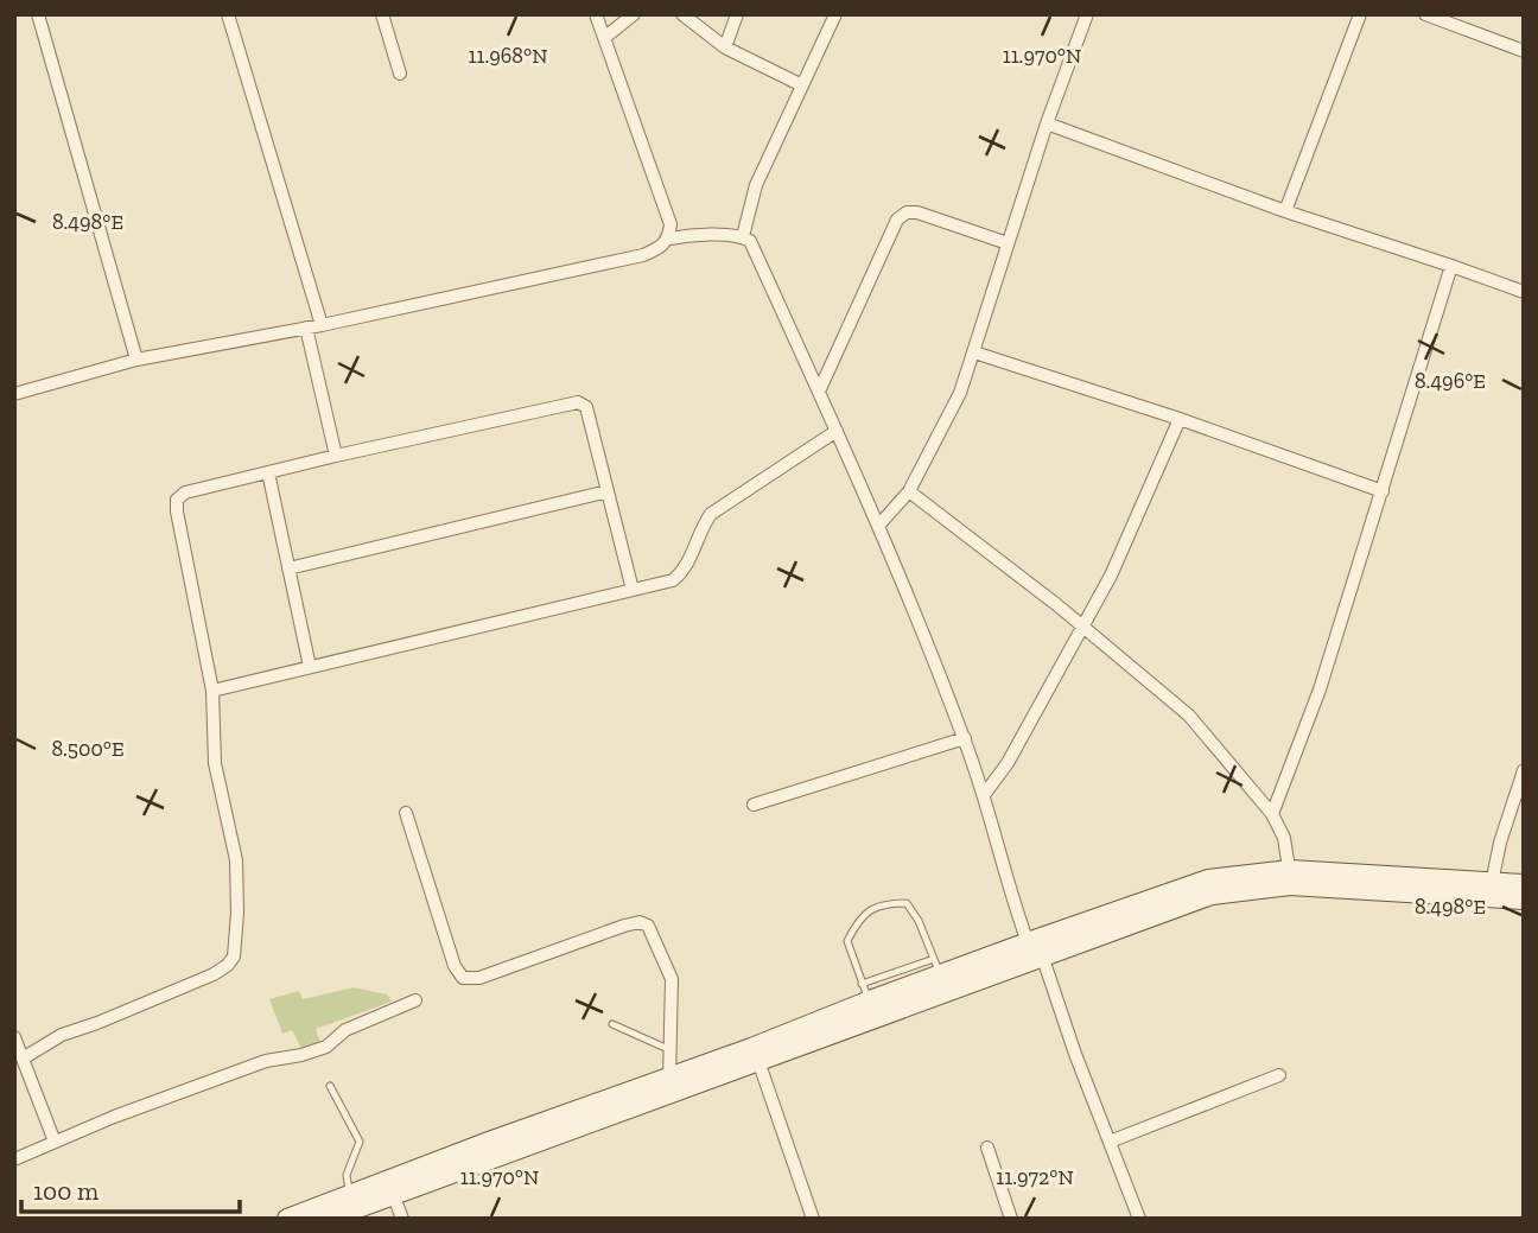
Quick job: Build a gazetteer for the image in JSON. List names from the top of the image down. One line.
{"scale_bar":"100 m","coordinates":["11.968°N","11.970°N","8.498°E","8.496°E","8.500°E","11.972°N"]}
